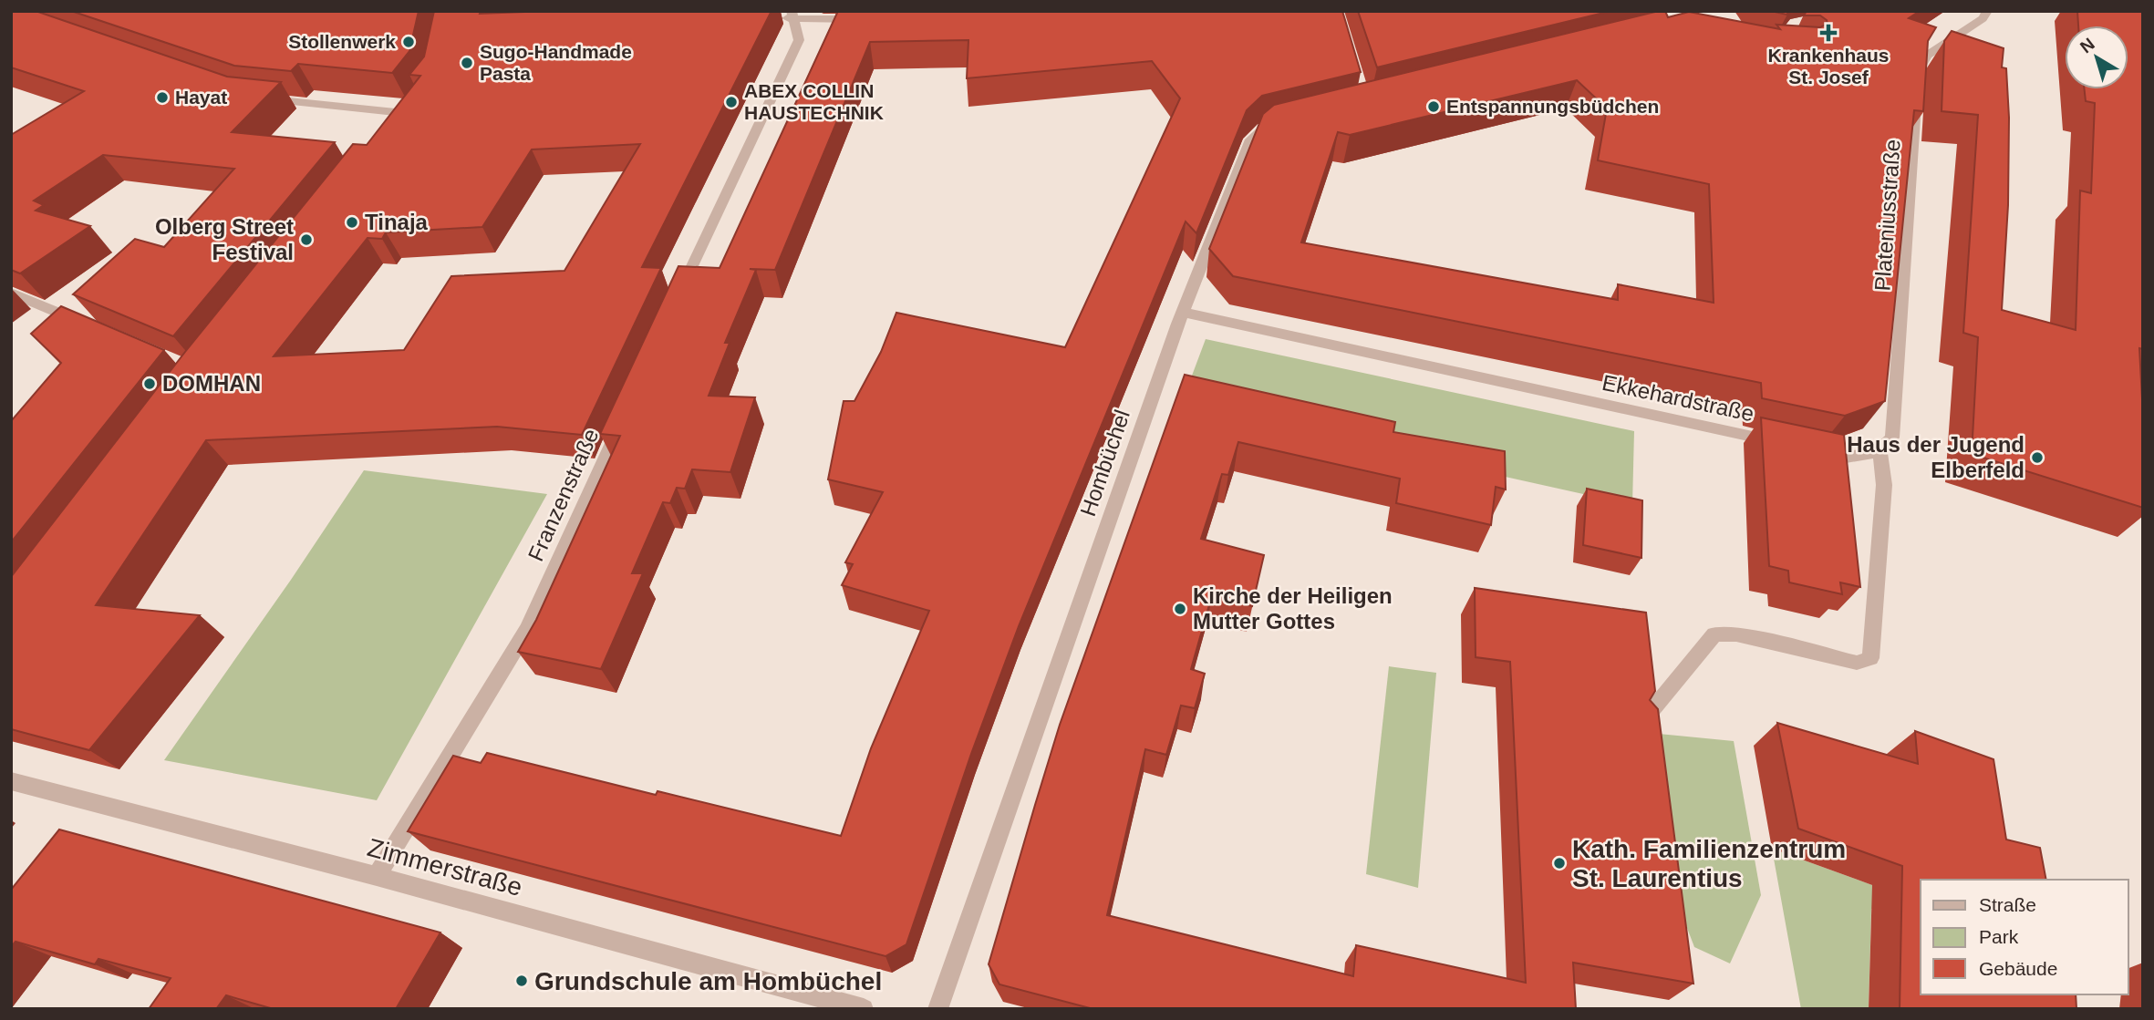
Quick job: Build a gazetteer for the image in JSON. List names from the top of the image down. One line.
{"streets":{"street":["Plateniusstraße","Ekkehardstraße","Hombüchel","Franzenstraße","Zimmerstraße"]},"crossings":[["Ekkehardstraße","Hombüchel"],["Franzenstraße","Zimmerstraße"]],"places":{"health":["Krankenhaus St. Josef"],"other":["Stollenwerk","Sugo-Handmade Pasta","Hayat","ABEX COLLIN HAUSTECHNIK","Entspannungsbüdchen","Tinaja","Olberg Street Festival","DOMHAN","Haus der Jugend Elberfeld","Kirche der Heiligen Mutter Gottes","Kath. Familienzentrum St. Laurentius","Grundschule am Hombüchel"]},"legend":["Straße","Park","Gebäude"],"north":"top left"}
